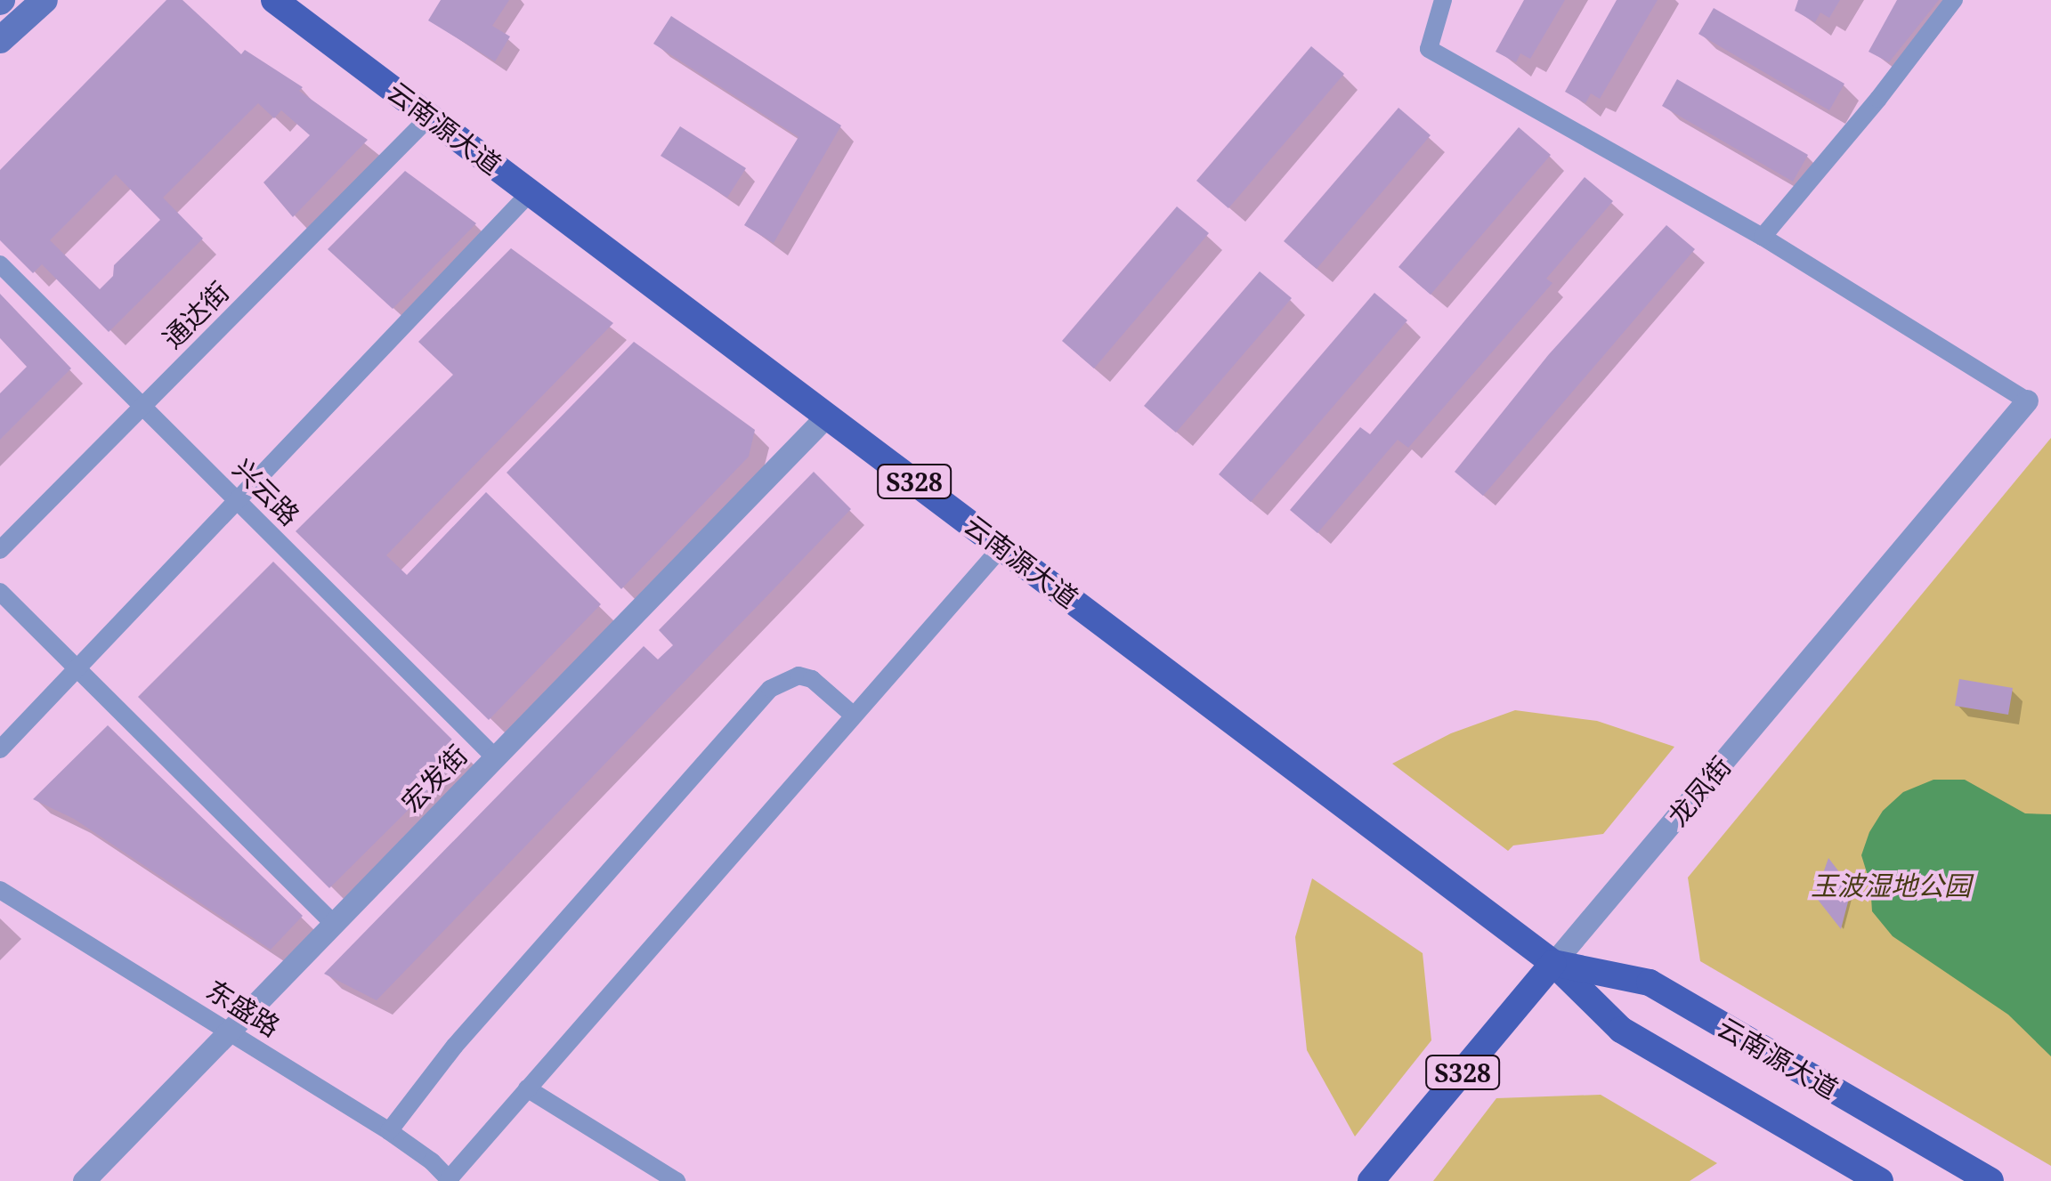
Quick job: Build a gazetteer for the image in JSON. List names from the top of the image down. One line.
{"streets":{"main road":["云南源大道","S328","龙凤街"],"street":["通达街","兴云路","宏发街","东盛路"]},"crossings":[["云南源大道","通达街"],["云南源大道","宏发街"],["云南源大道","龙凤街"],["通达街","兴云路"],["兴云路","宏发街"],["宏发街","东盛路"]],"parks":["玉波湿地公园"]}
